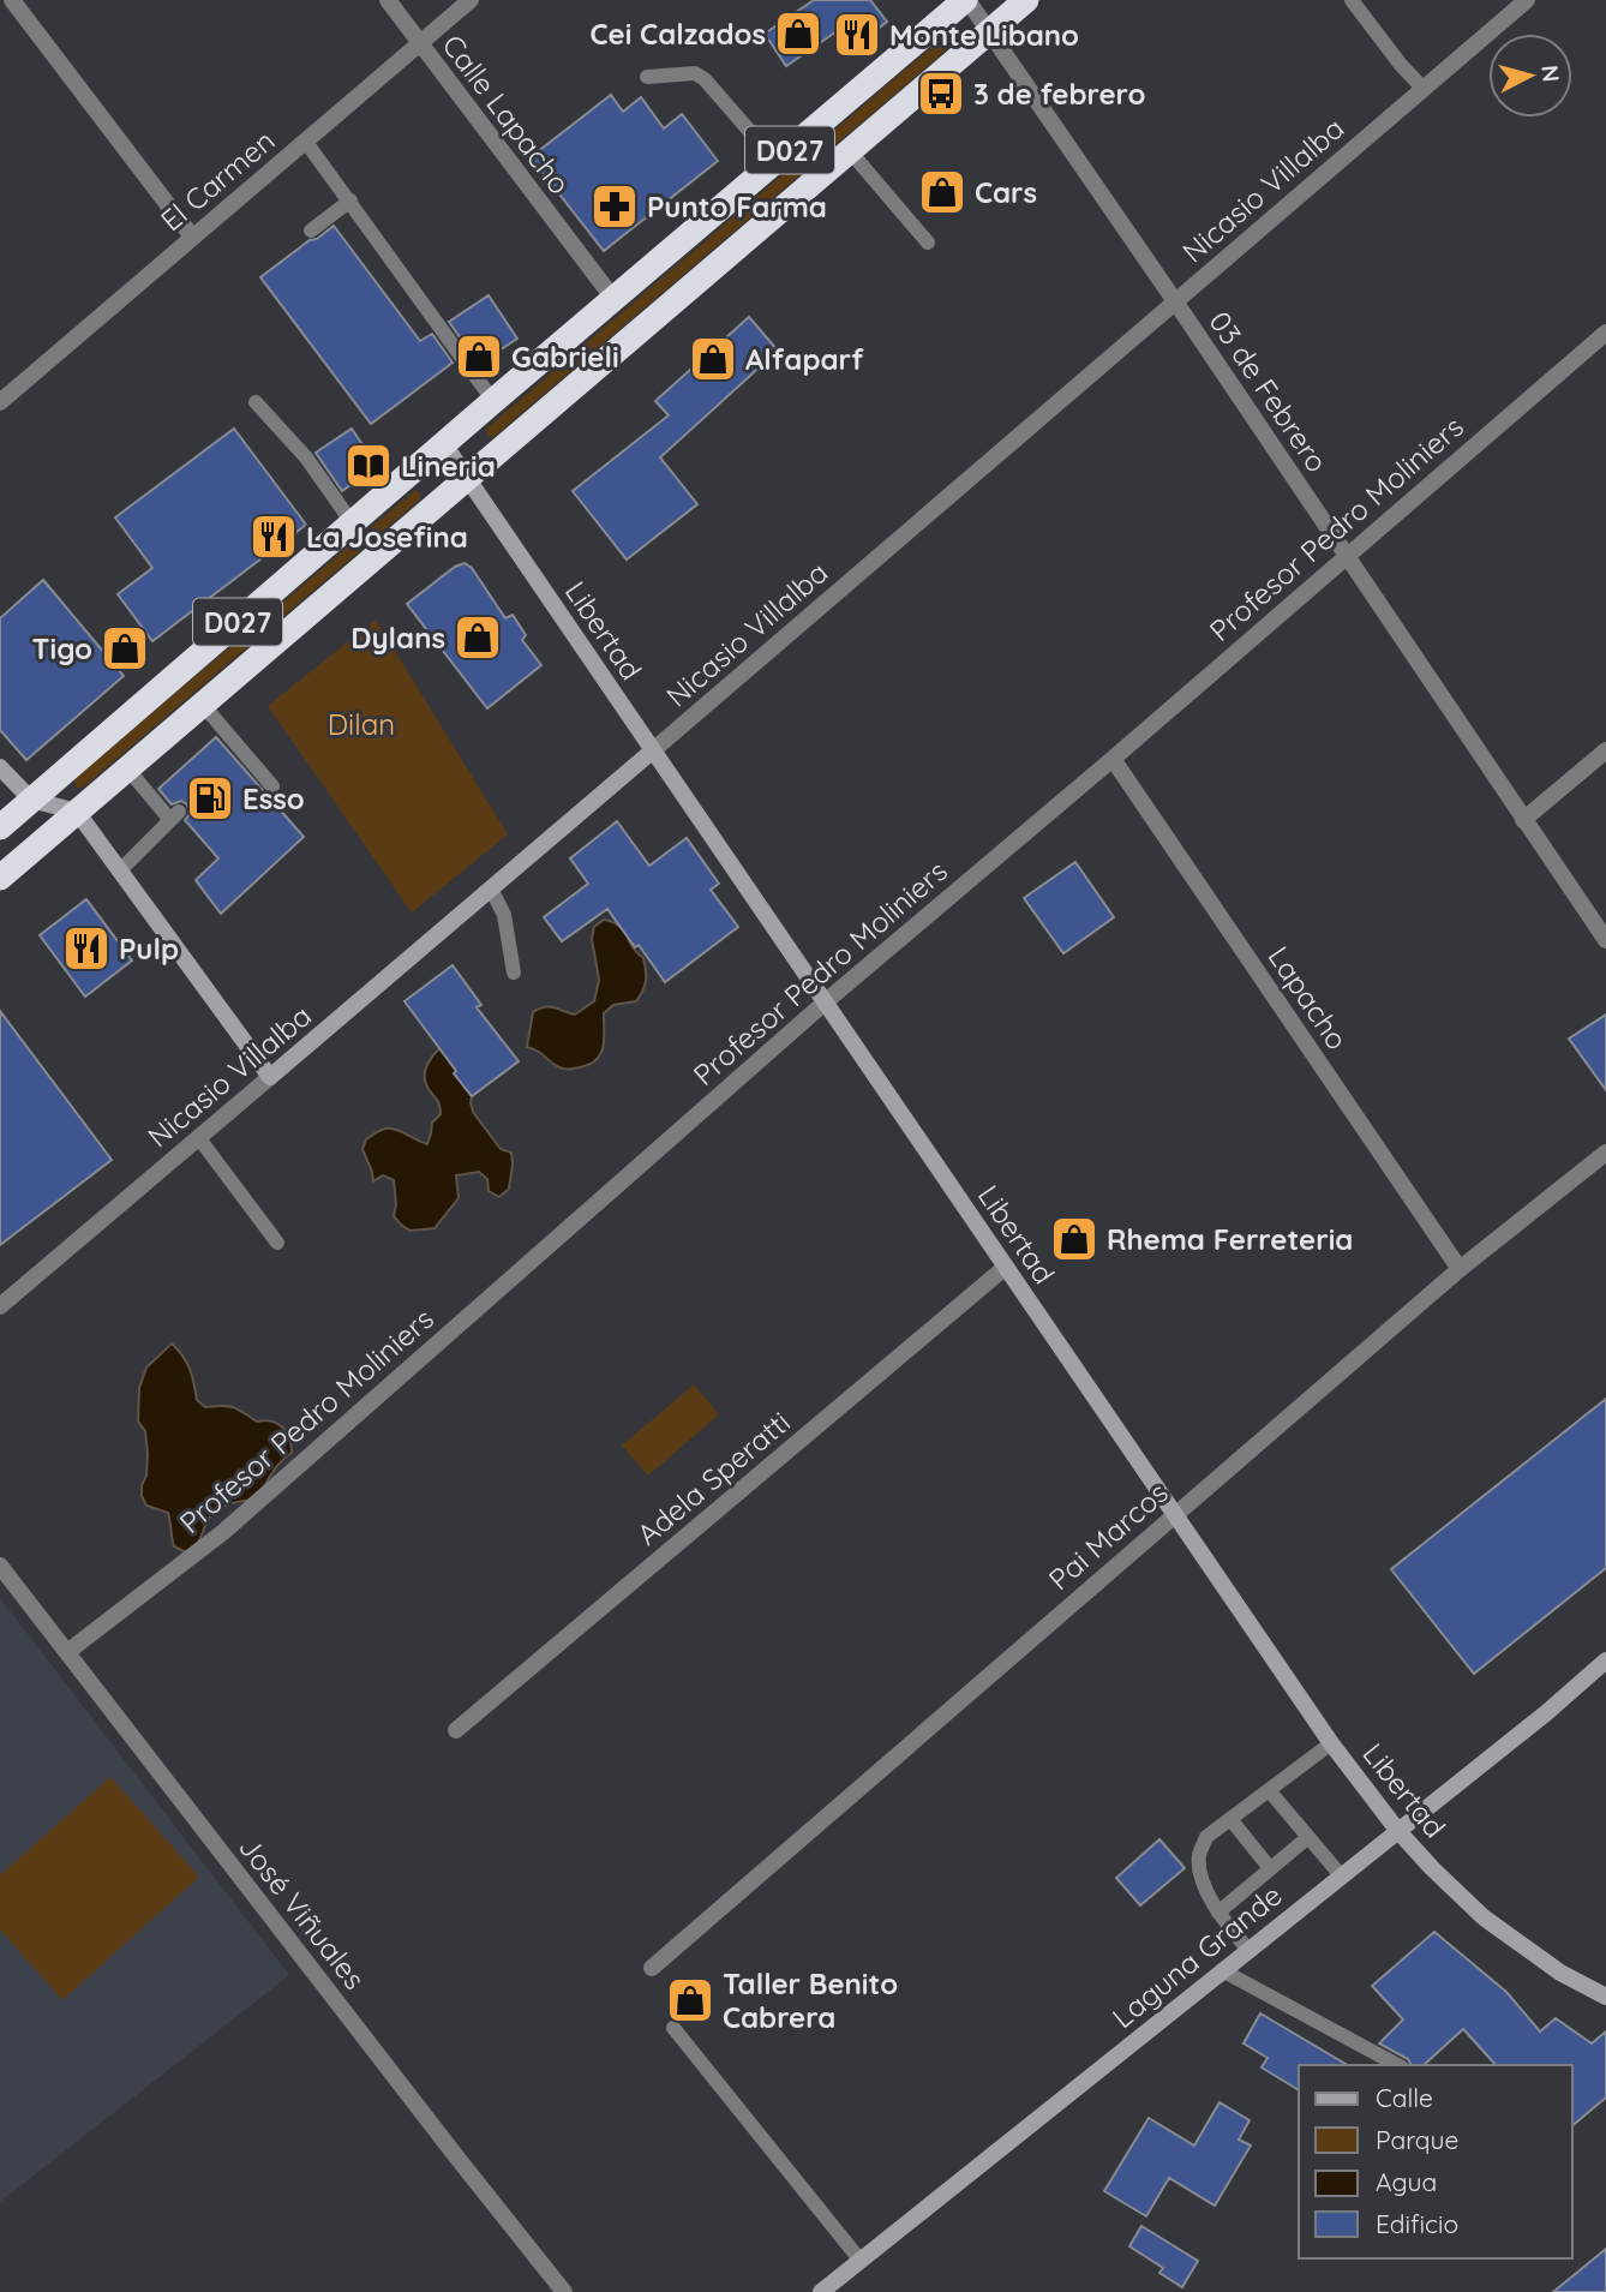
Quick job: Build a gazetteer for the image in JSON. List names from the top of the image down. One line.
{"streets":{"highway":["D027"],"main road":["Nicasio Villalba","Libertad","Laguna Grande"],"street":["Calle Lapacho","El Carmen","03 de Febrero","Profesor Pedro Moliniers","Lapacho","Adela Speratti","Pai Marcos","José Viñuales"]},"crossings":[["Calle Lapacho","D027"],["Calle Lapacho","El Carmen"],["D027","03 de Febrero"],["D027","Libertad"],["Nicasio Villalba","03 de Febrero"],["Nicasio Villalba","Libertad"],["03 de Febrero","Profesor Pedro Moliniers"],["Profesor Pedro Moliniers","Libertad"],["Profesor Pedro Moliniers","Lapacho"],["Profesor Pedro Moliniers","José Viñuales"],["Libertad","Adela Speratti"],["Libertad","Pai Marcos"],["Libertad","Laguna Grande"],["Lapacho","Pai Marcos"]],"parks":["Dilan"],"places":{"shop":["Cei Calzados","Cars","Gabrieli","Alfaparf","Dylans","Tigo","Rhema Ferreteria","Taller Benito Cabrera"],"restaurant":["Monte Libano","La Josefina","Pulp"],"bus stop":["3 de febrero"],"pharmacy":["Punto Farma"],"library":["Lineria"],"fuel station":["Esso"]},"legend":["Calle","Parque","Agua","Edificio"],"north":"right"}
